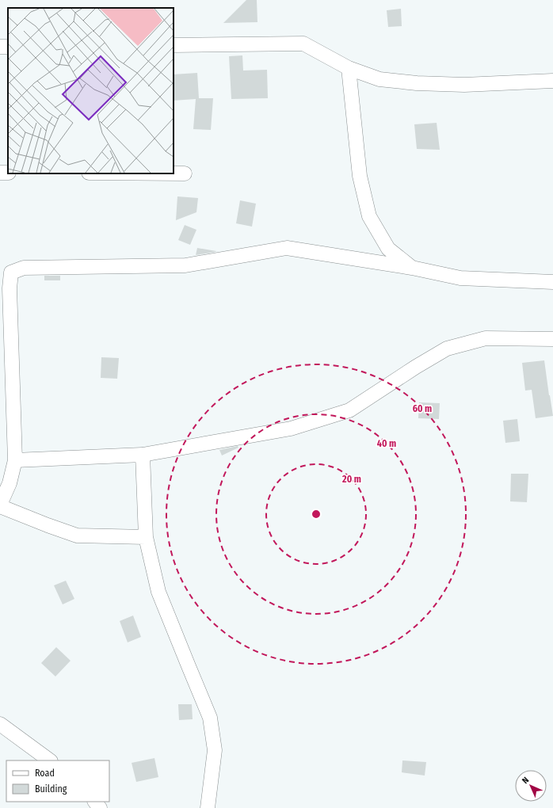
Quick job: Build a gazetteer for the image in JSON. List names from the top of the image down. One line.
{"legend":["Road","Building"],"north":"top left","rings":["60 m","40 m","20 m"]}
